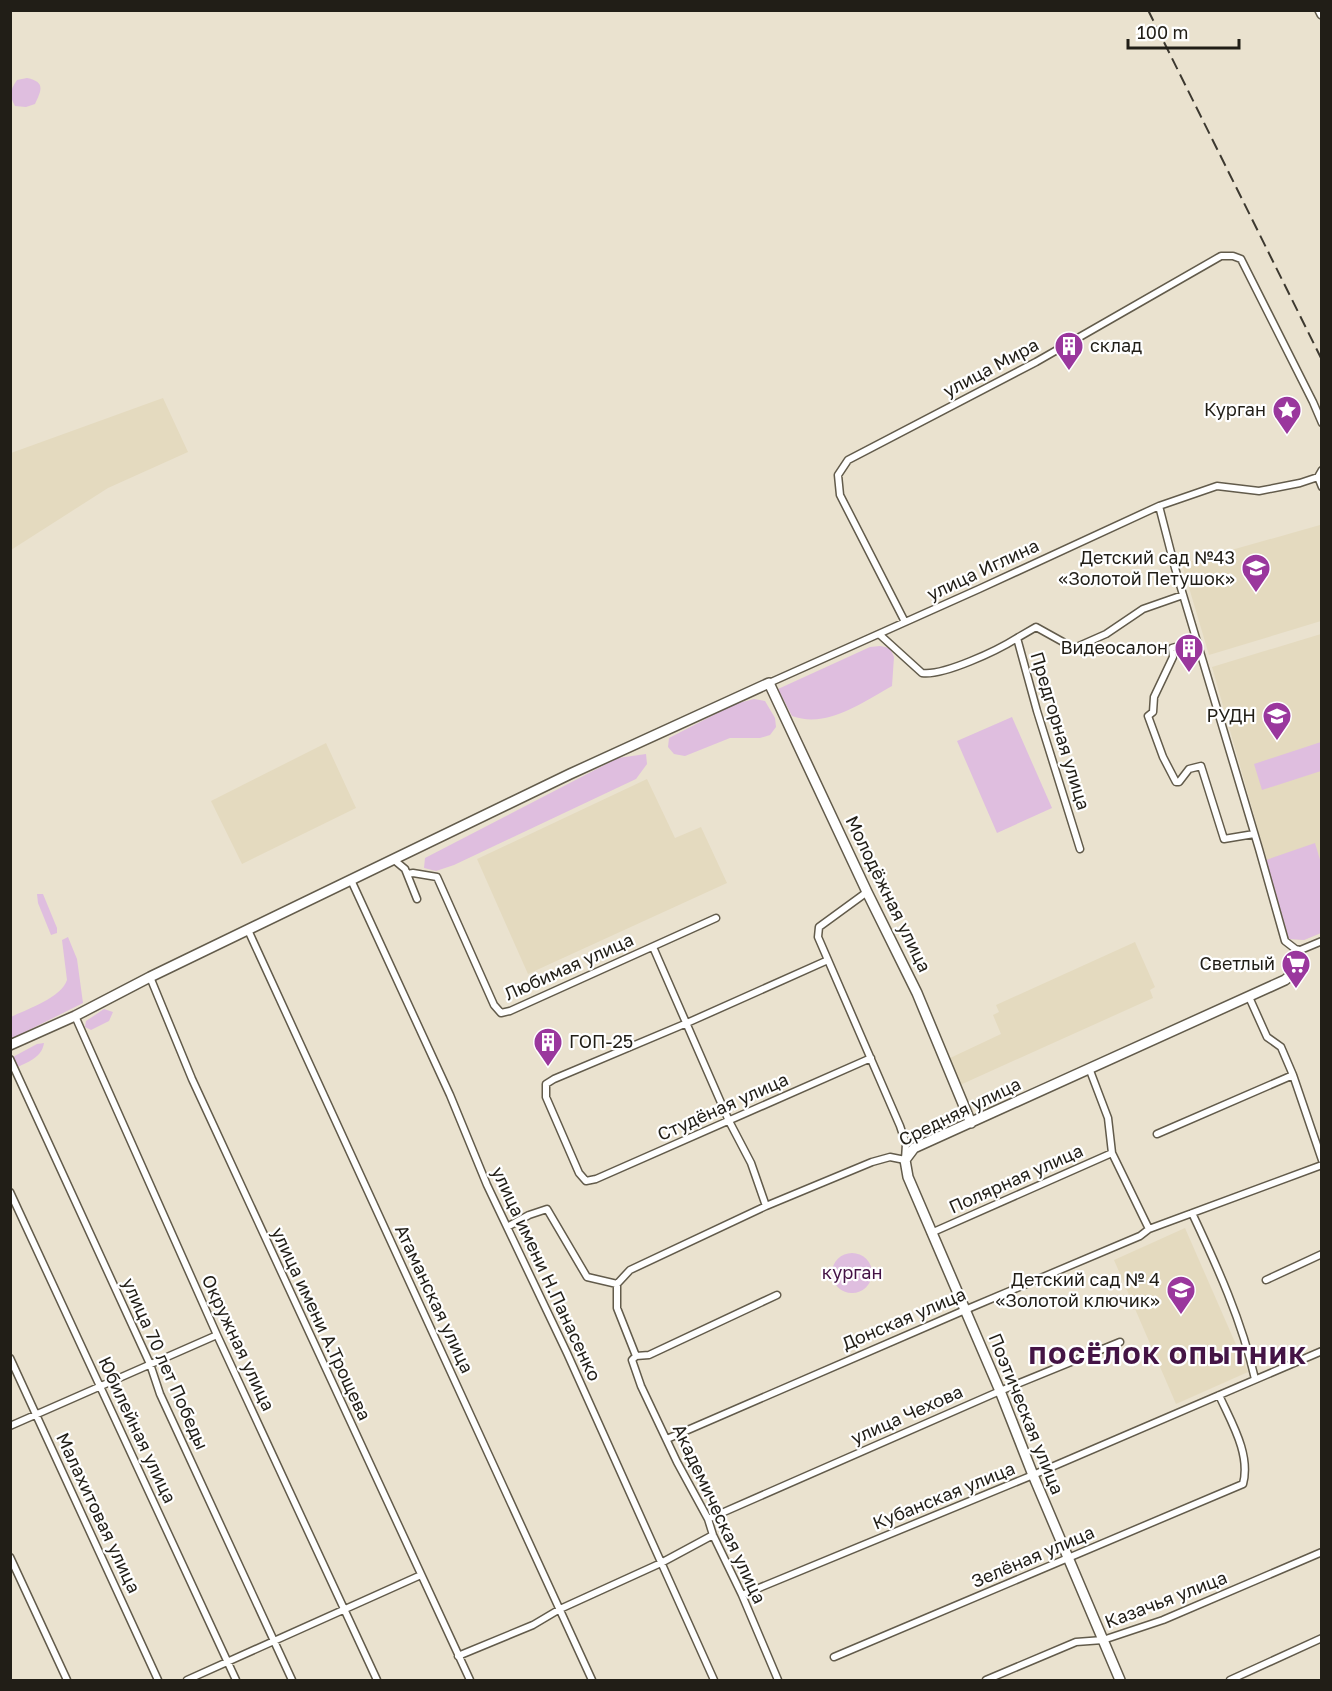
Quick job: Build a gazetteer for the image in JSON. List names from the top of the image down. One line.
{"streets":{"street":["улица Мира","улица Иглина","Предгорная улица","Молодёжная улица","Любимая улица","Студёная улица","Средняя улица","Полярная улица","улица имени Н.Панасенко","Атаманская улица","Донская улица","улица имени А.Трощева","Окружная улица","улица 70 лет Победы","Поэтическая улица","улица Чехова","Юбилейная улица","Кубанская улица","Малахитовая улица","Академическая улица","Зелёная улица","Казачья улица"]},"crossings":[["улица Мира","улица Иглина"],["улица Иглина","Предгорная улица"],["улица Иглина","Молодёжная улица"],["Молодёжная улица","Средняя улица"],["Средняя улица","Поэтическая улица"],["Средняя улица","Академическая улица"],["Полярная улица","Поэтическая улица"],["Донская улица","Поэтическая улица"],["Донская улица","Академическая улица"],["Поэтическая улица","улица Чехова"],["Поэтическая улица","Кубанская улица"],["Поэтическая улица","Зелёная улица"],["Поэтическая улица","Казачья улица"],["улица Чехова","Академическая улица"],["Кубанская улица","Академическая улица"],["Кубанская улица","Зелёная улица"]],"districts":["ПОСЁЛОК ОПЫТНИК"],"parks":["курган"],"places":{"building":["склад","Видеосалон","ГОП-25"],"place":["Курган"],"school or university":["Детский сад №43 «Золотой Петушок»","РУДН","Детский сад № 4 «Золотой ключик»"],"supermarket":["Светлый"]},"scale_bar":"100 m"}
